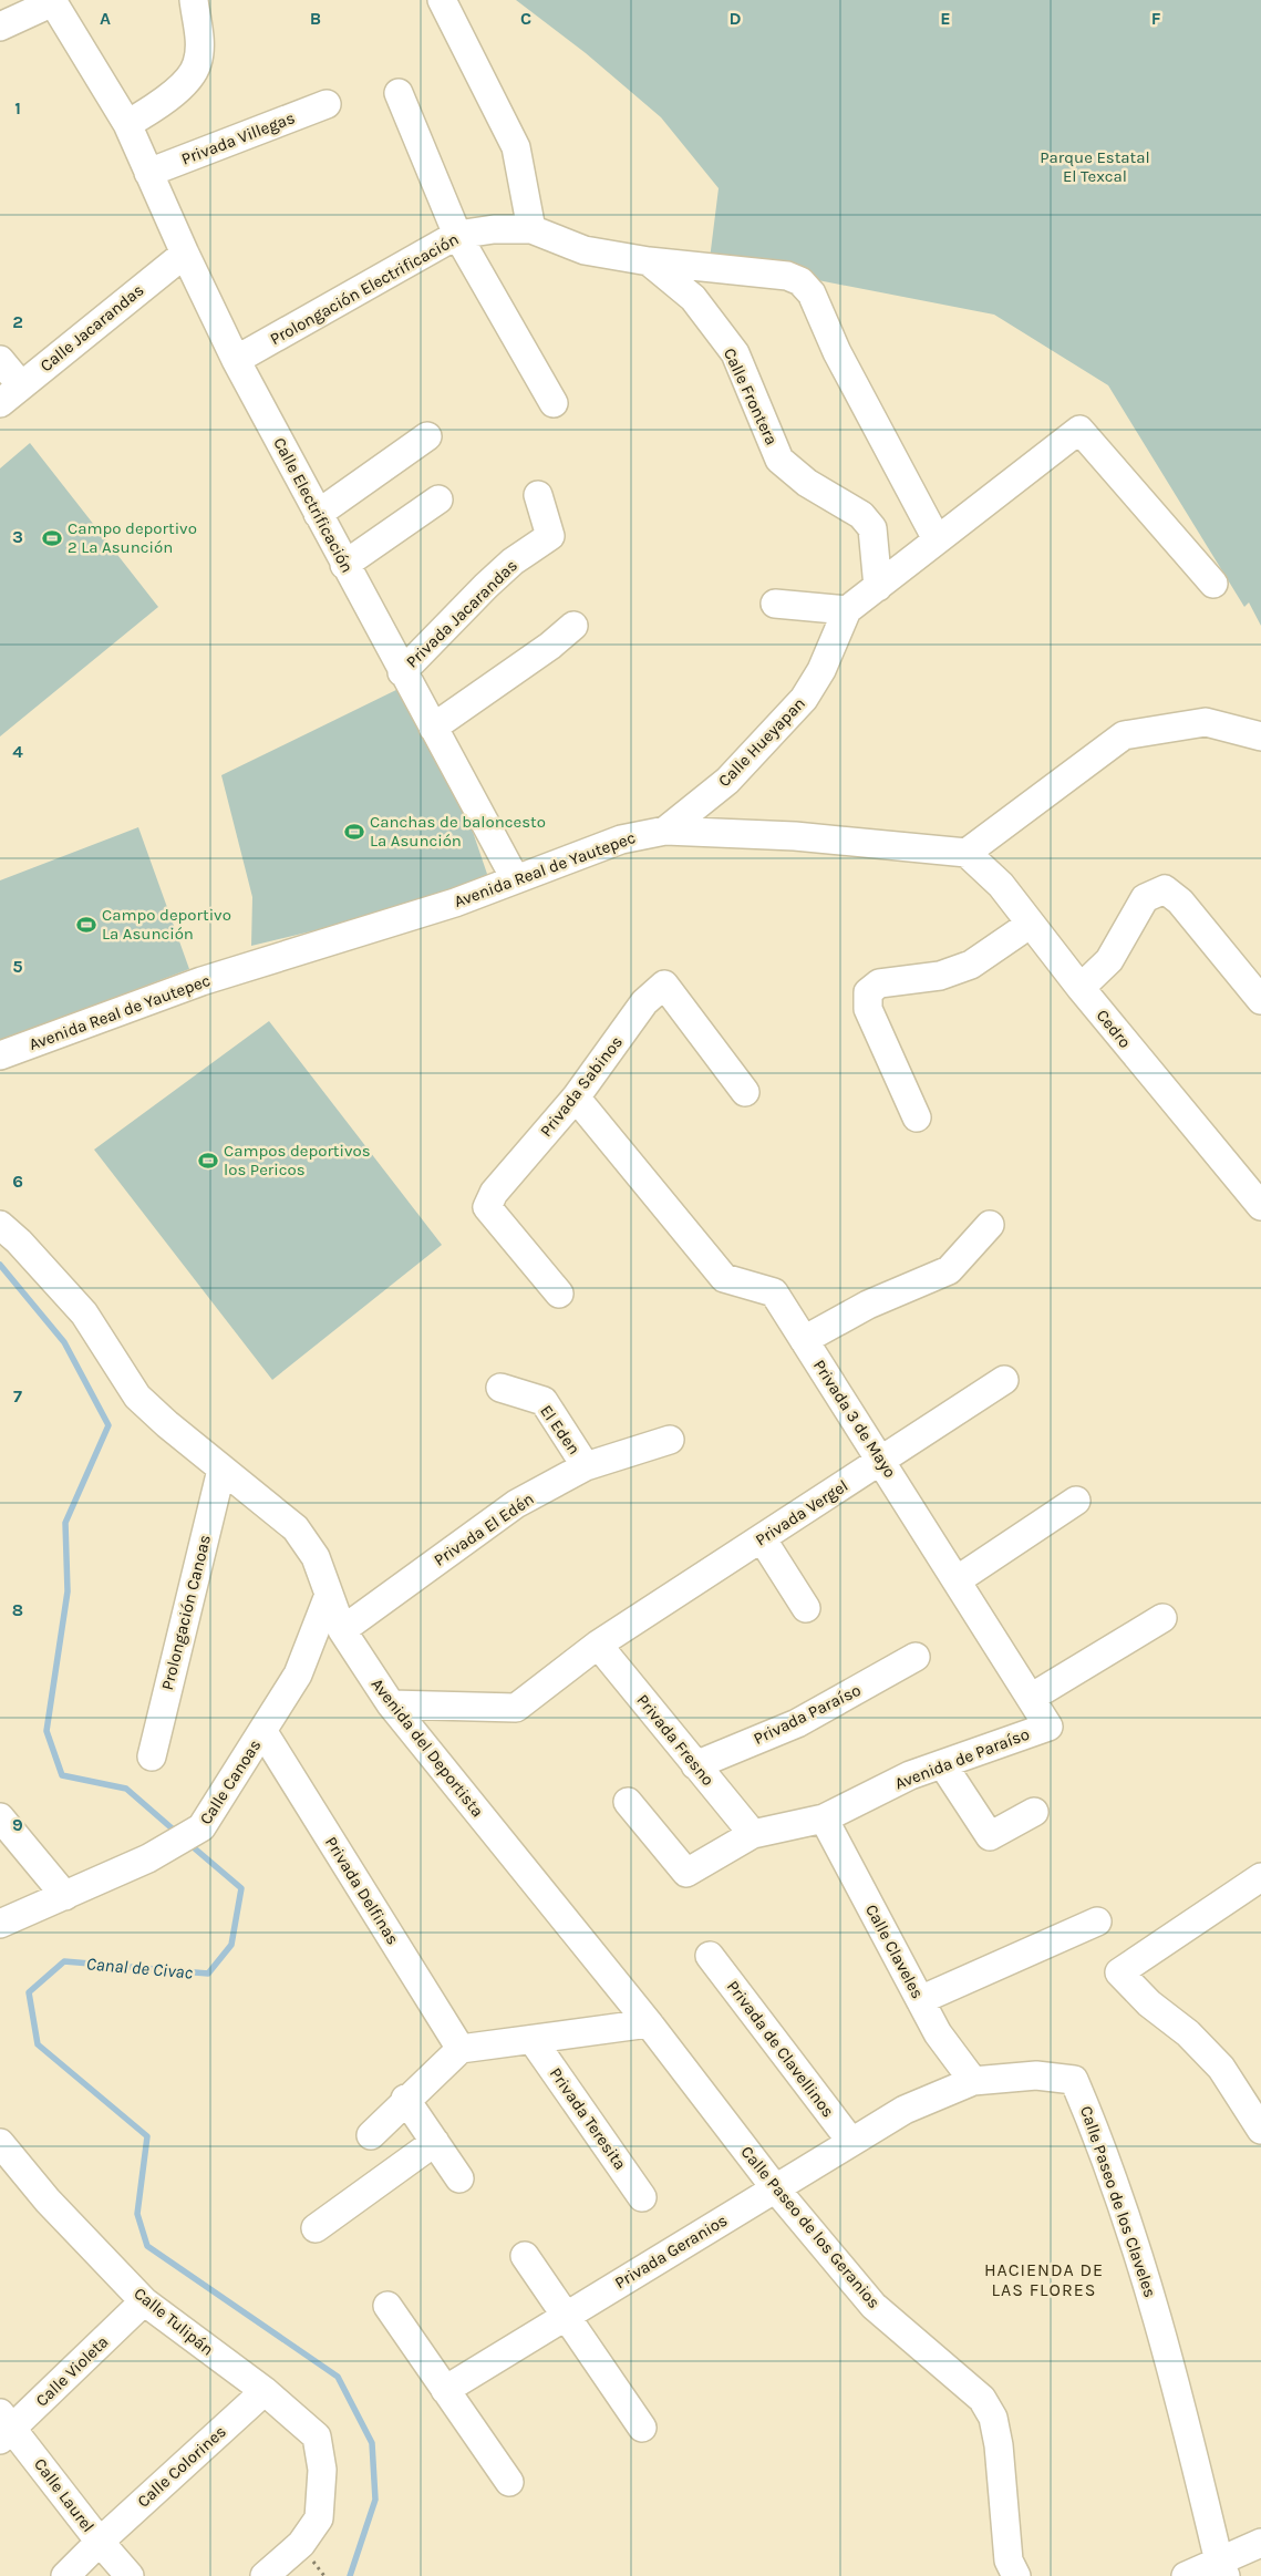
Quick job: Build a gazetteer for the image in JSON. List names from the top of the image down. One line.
{"streets":{"street":["Privada Villegas","Prolongación Electrificación","Calle Jacarandas","Calle Frontera","Calle Electrificación","Privada Jacarandas","Calle Hueyapan","Avenida Real de Yautepec","Cedro","Privada Sabinos","Privada 3 de Mayo","El Eden","Privada Vergel","Privada El Edén","Prolongación Canoas","Privada Paraíso","Privada Fresno","Avenida del Deportista","Avenida de Paraíso","Calle Canoas","Privada Delfinas","Calle Claveles","Privada de Clavellinos","Privada Teresita","Calle Paseo de los Claveles","Calle Paseo de los Geranios","Privada Geranios","Calle Tulipán","Calle Violeta","Calle Colorines","Calle Laurel"]},"crossings":[["Privada Villegas","Calle Electrificación"],["Prolongación Electrificación","Calle Electrificación"],["Calle Jacarandas","Calle Electrificación"],["Calle Electrificación","Privada Jacarandas"],["Calle Electrificación","Avenida Real de Yautepec"],["Calle Hueyapan","Avenida Real de Yautepec"],["Avenida Real de Yautepec","Cedro"],["Privada Sabinos","Privada 3 de Mayo"],["Privada 3 de Mayo","Privada Vergel"],["Privada 3 de Mayo","Avenida de Paraíso"],["El Eden","Privada El Edén"],["Privada Vergel","Privada Fresno"],["Privada Vergel","Avenida del Deportista"],["Privada El Edén","Avenida del Deportista"],["Prolongación Canoas","Avenida del Deportista"],["Privada Paraíso","Privada Fresno"],["Privada Fresno","Avenida de Paraíso"],["Avenida del Deportista","Calle Canoas"],["Avenida del Deportista","Calle Paseo de los Geranios"],["Avenida de Paraíso","Calle Claveles"],["Calle Canoas","Privada Delfinas"],["Calle Claveles","Calle Paseo de los Claveles"],["Privada de Clavellinos","Calle Paseo de los Claveles"],["Calle Paseo de los Claveles","Calle Paseo de los Geranios"],["Calle Paseo de los Claveles","Privada Geranios"],["Calle Paseo de los Geranios","Privada Geranios"],["Calle Tulipán","Calle Violeta"],["Calle Tulipán","Calle Colorines"],["Calle Violeta","Calle Laurel"],["Calle Colorines","Calle Laurel"]],"districts":["HACIENDA DE LAS FLORES"],"water":["Canal de Civac"],"parks":["Parque Estatal El Texcal"],"places":{"sports":["Campo deportivo 2 La Asunción","Canchas de baloncesto La Asunción","Campo deportivo La Asunción","Campos deportivos los Pericos"]},"grid":{"columns":["A","B","C","D","E","F"],"rows":["1","2","3","4","5","6","7","8","9"]}}
